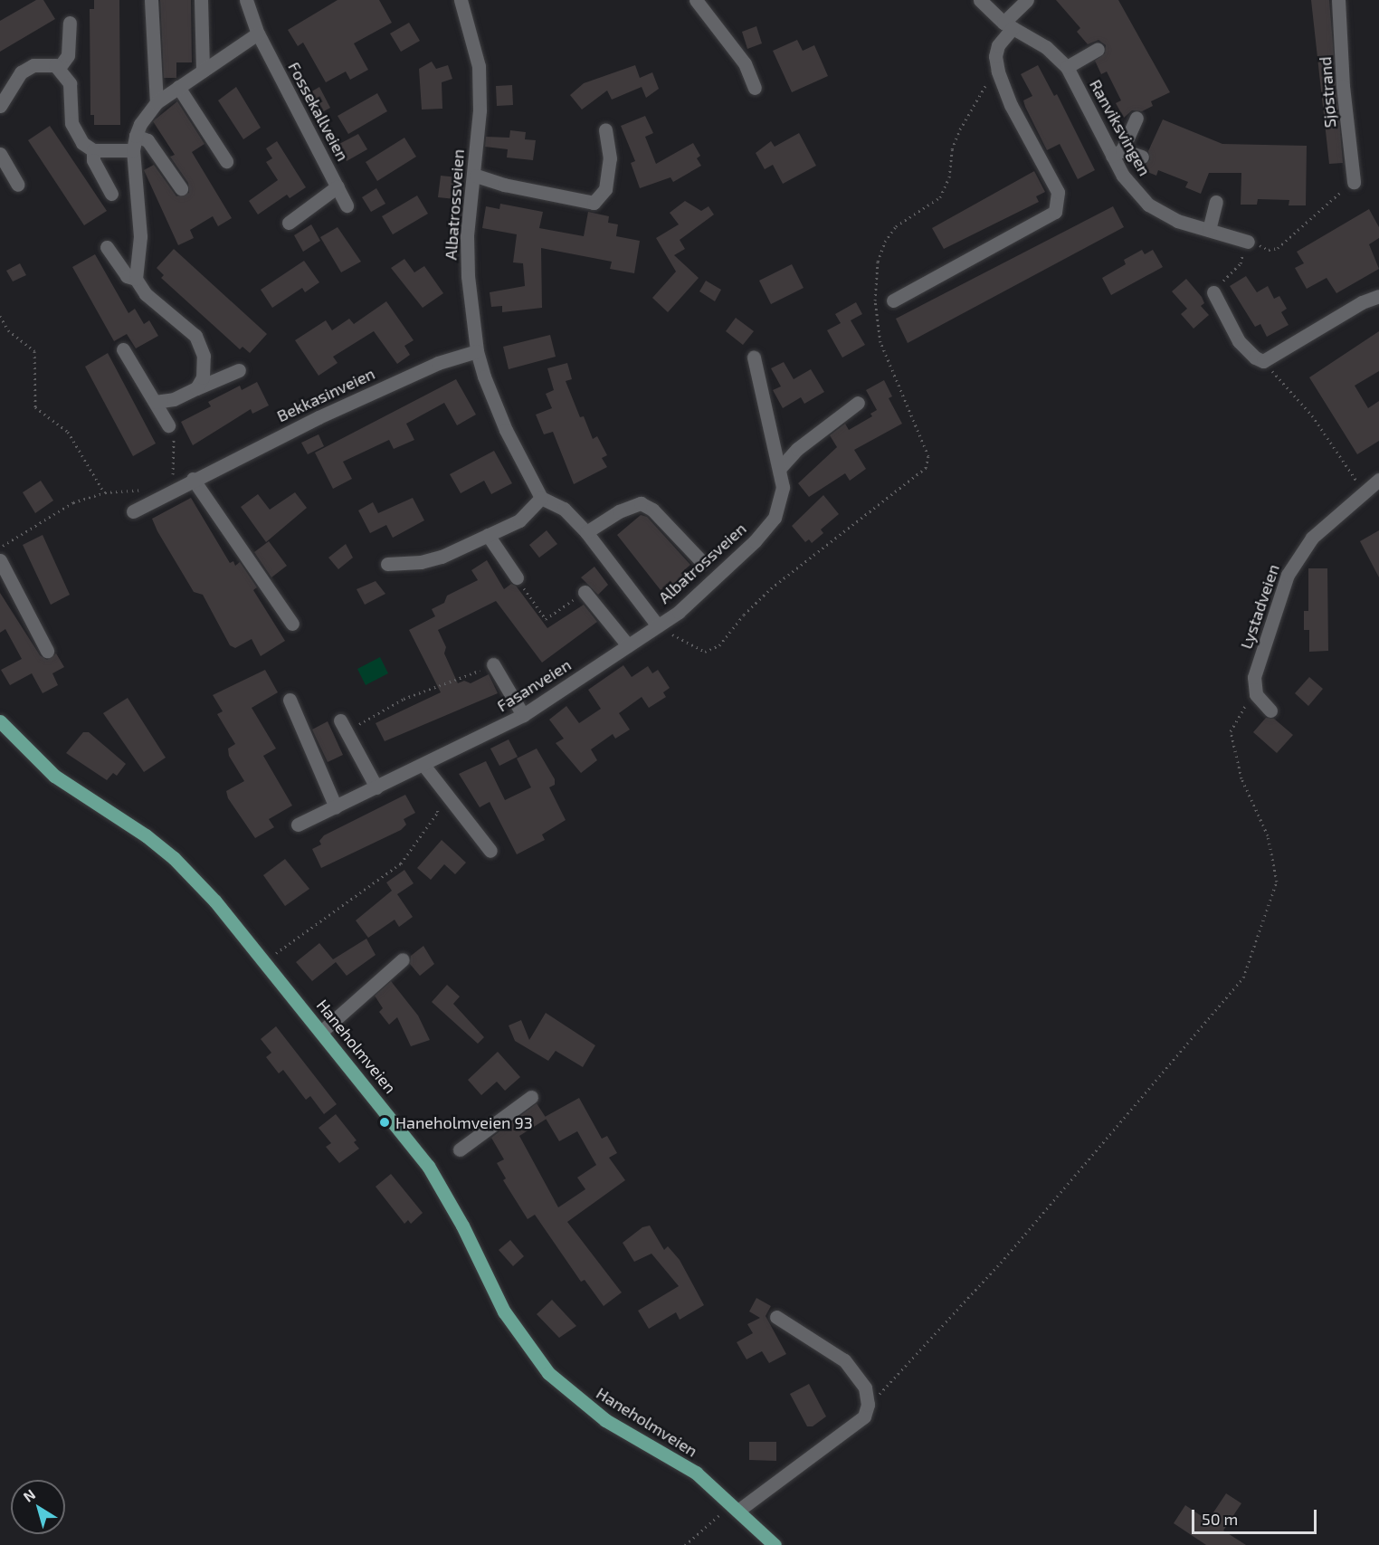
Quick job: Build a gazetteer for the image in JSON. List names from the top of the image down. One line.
{"streets":{"main road":["Haneholmveien"],"street":["Sjøstrand","Fossekallveien","Ranviksvingen","Albatrossveien","Bekkasinveien","Lystadveien","Fasanveien"]},"crossings":[["Albatrossveien","Bekkasinveien"],["Albatrossveien","Fasanveien"]],"places":["Haneholmveien 93"],"scale_bar":"50 m","north":"top left"}
